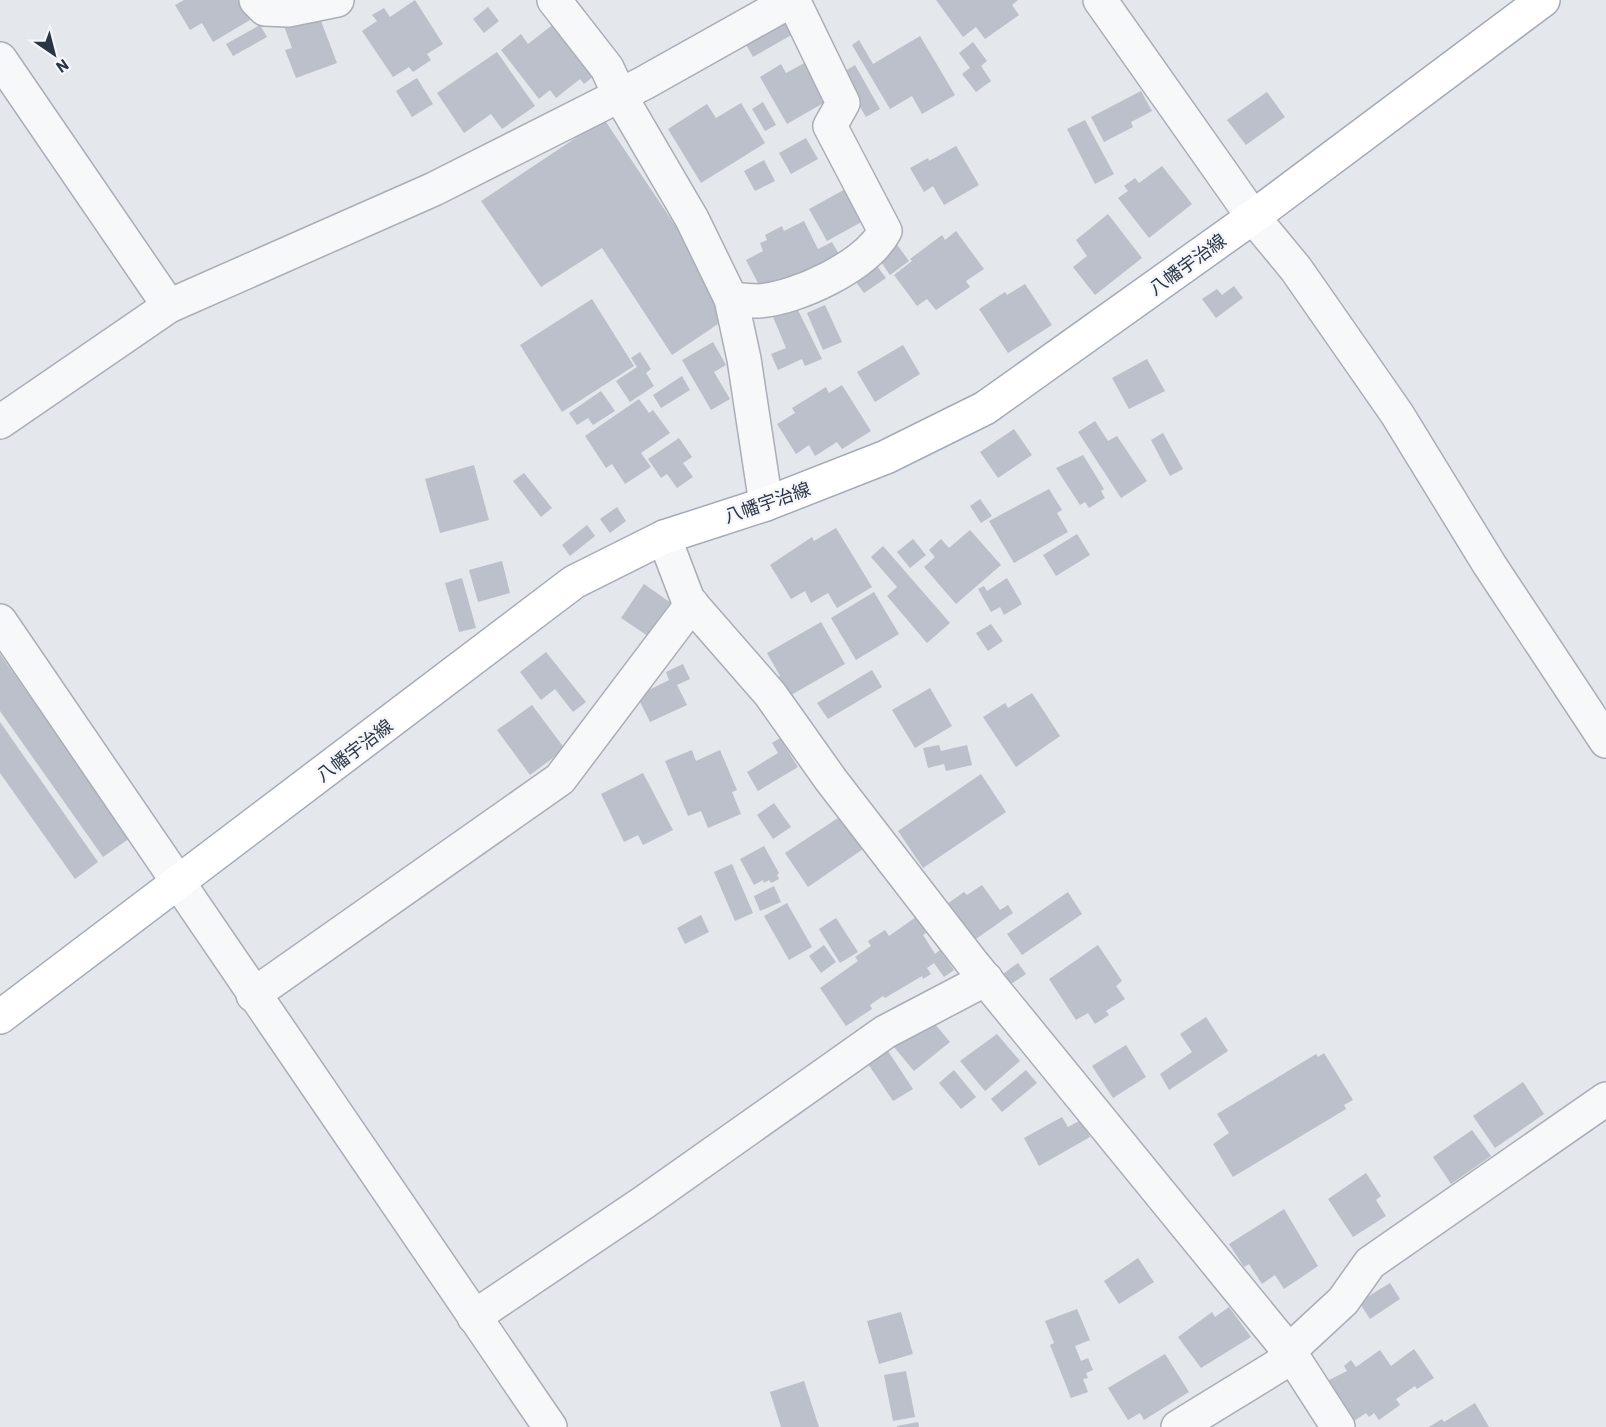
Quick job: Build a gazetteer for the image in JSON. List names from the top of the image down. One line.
{"streets":{"main road":["八幡宇治線"]},"north":"bottom right"}
